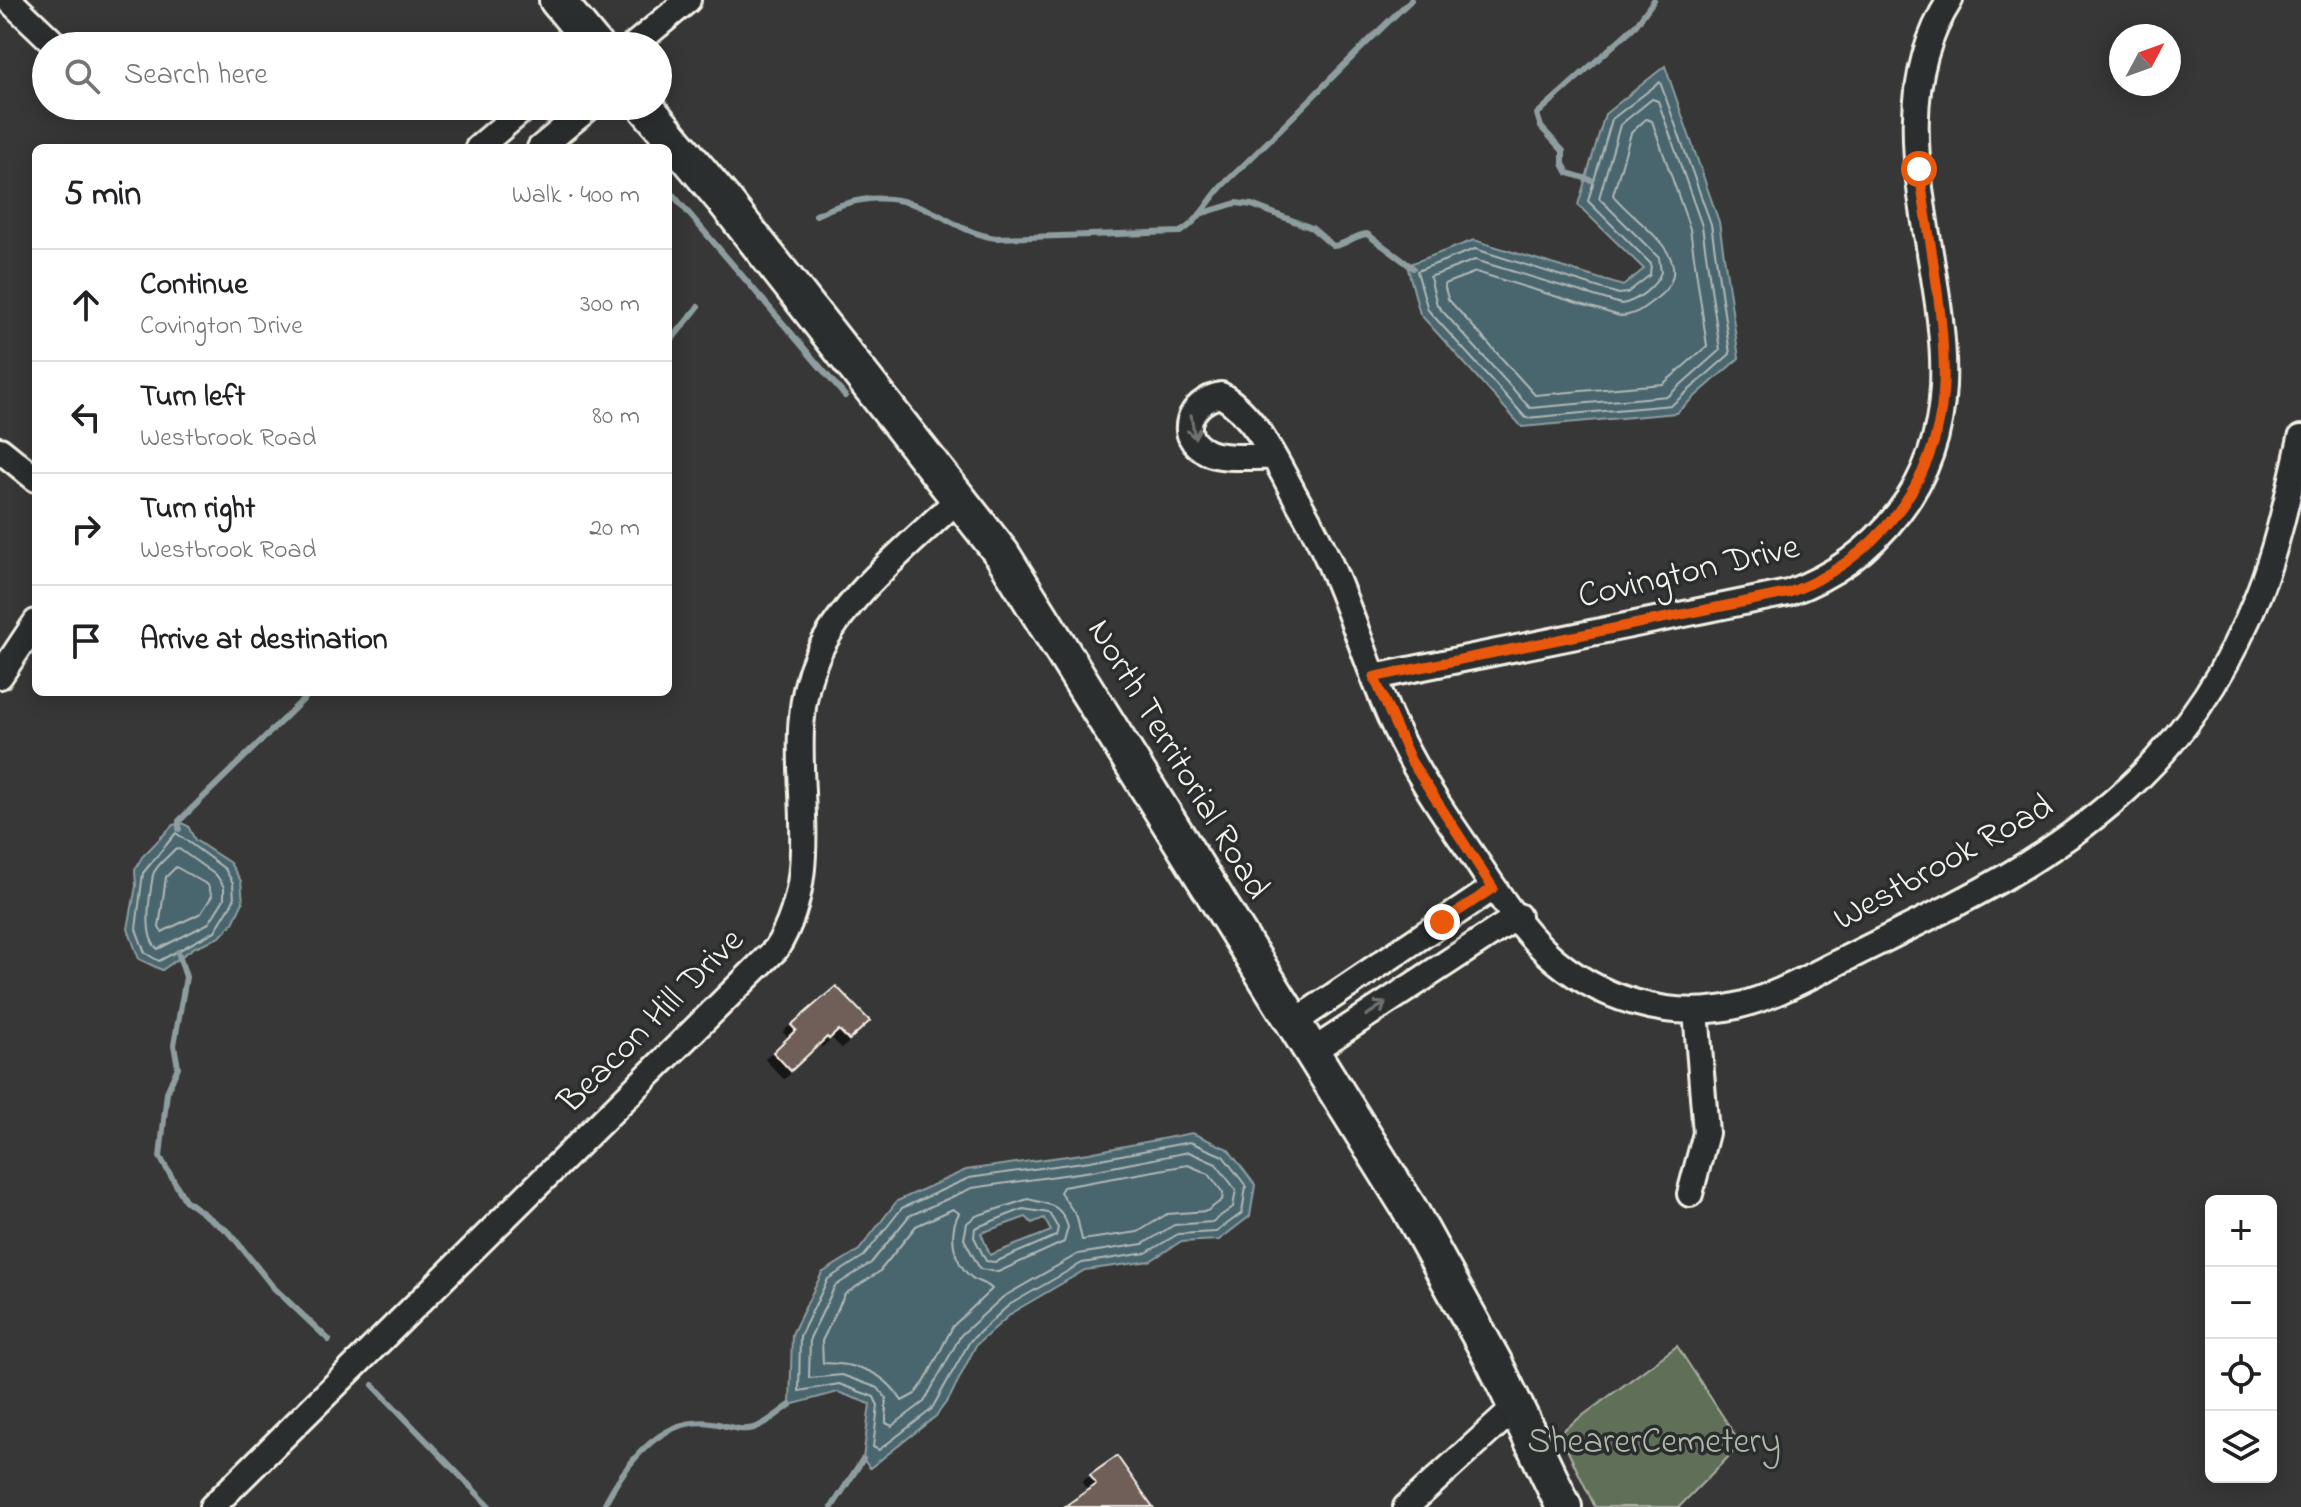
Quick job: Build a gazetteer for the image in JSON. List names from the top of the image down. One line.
{"streets":{"main road":["North Territorial Road"],"street":["Covington Drive","Westbrook Road","Beacon Hill Drive"]},"crossings":[["Covington Drive","Westbrook Road"],["North Territorial Road","Beacon Hill Drive"]],"parks":["ShearerCemetery"],"north":"top right","page":{"search":"Search here","heading":["5 min","Walk · 400 m"],"list":[["Continue","Covington Drive","300 m"],["Turn left","Westbrook Road","80 m"],["Turn right","Westbrook Road","20 m"],"Arrive at destination"],"map_buttons":["+","−"]}}
